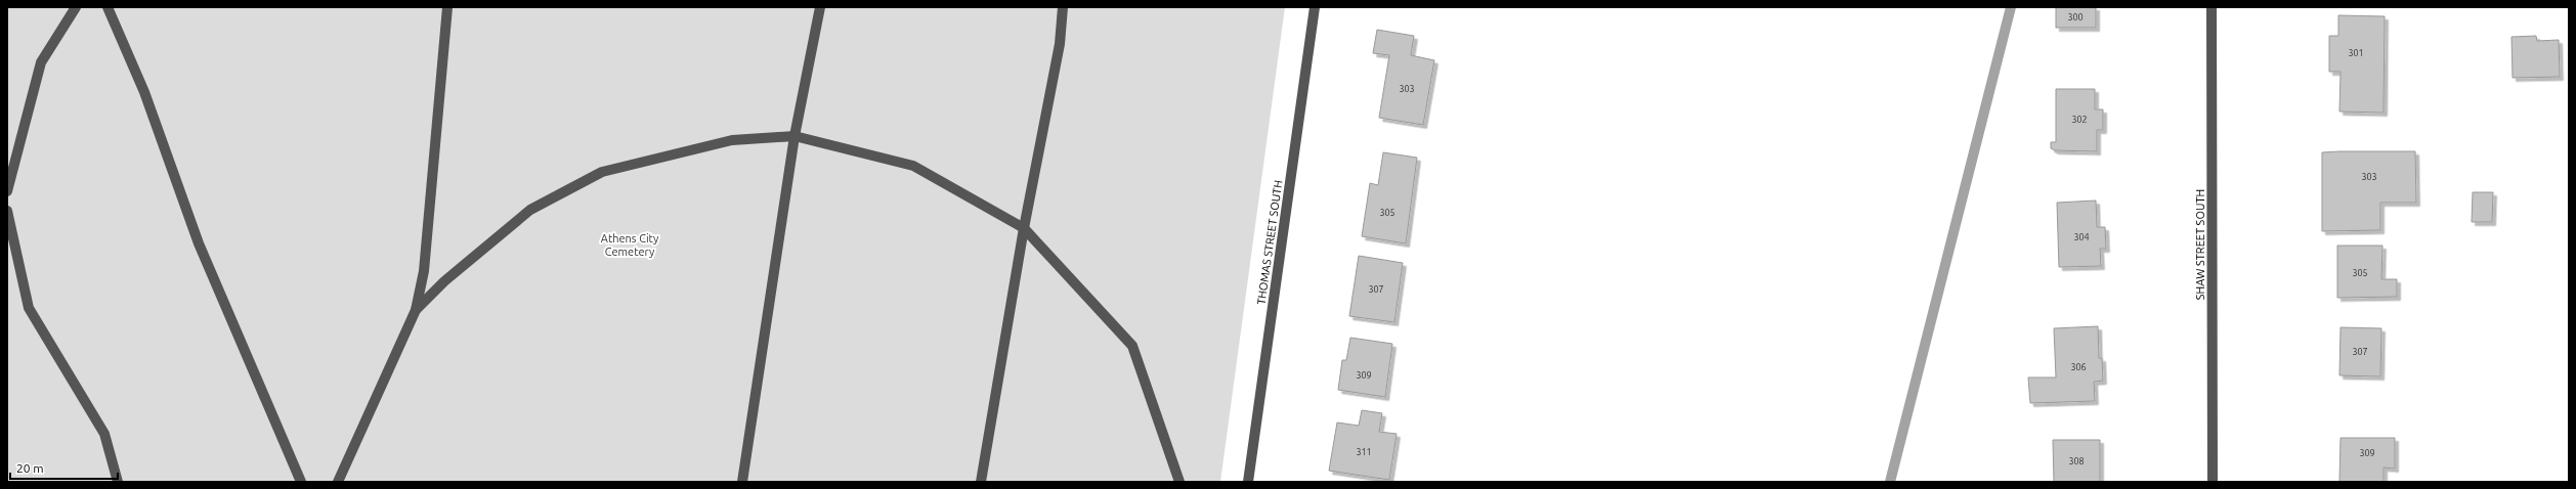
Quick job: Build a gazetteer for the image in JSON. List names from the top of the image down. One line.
{"streets":{"street":["THOMAS STREET SOUTH","SHAW STREET SOUTH"]},"parks":["Athens City Cemetery"],"house_numbers":["300","301","303","302","303","305","304","305","307","307","306","309","311","309","308"],"scale_bar":"20 m"}
